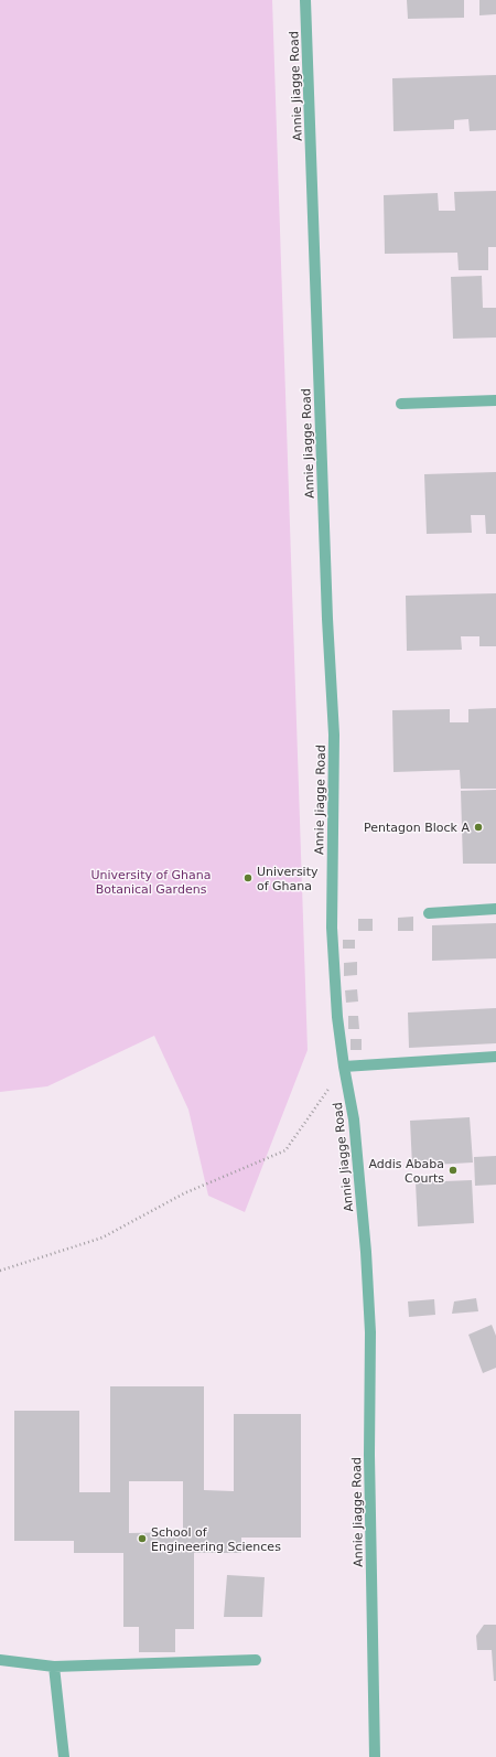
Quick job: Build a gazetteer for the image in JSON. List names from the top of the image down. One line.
{"streets":{"street":["Annie Jiagge Road"]},"parks":["University of Ghana Botanical Gardens"],"places":["Pentagon Block A","University of Ghana","Addis Ababa Courts","School of Engineering Sciences"]}
